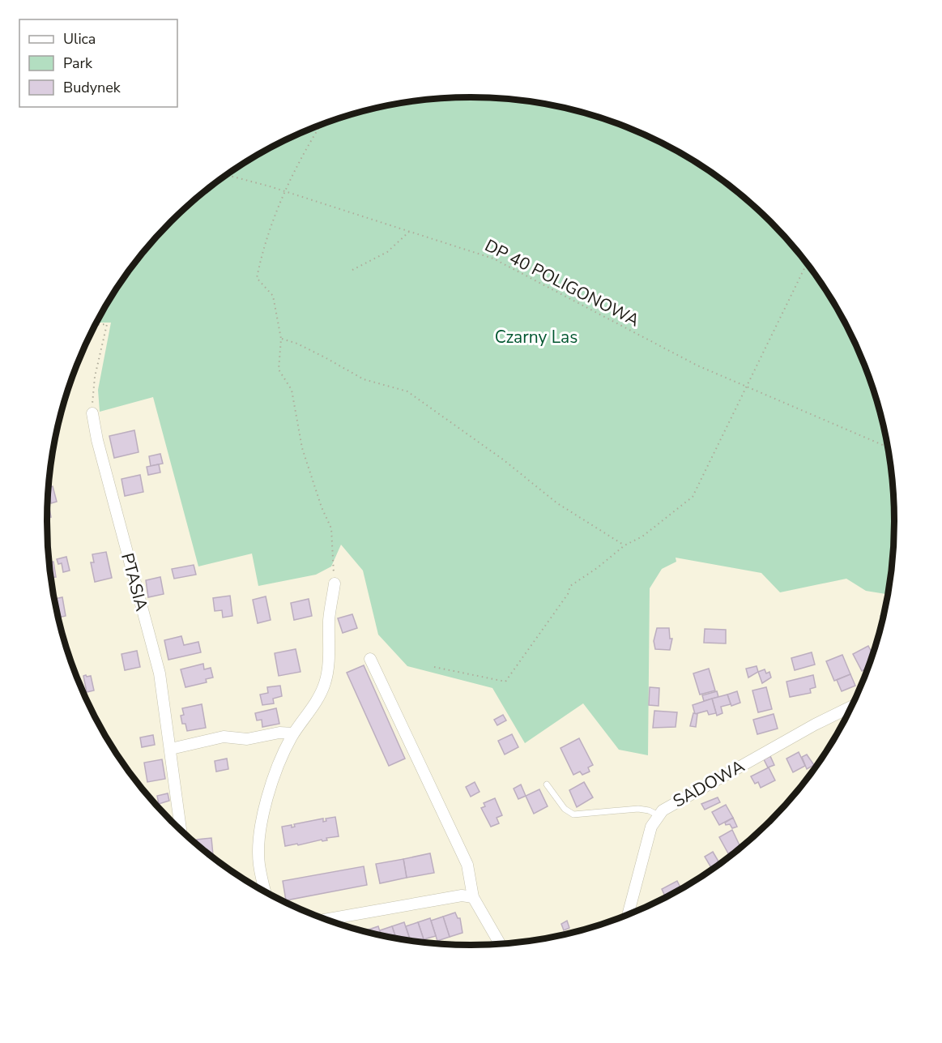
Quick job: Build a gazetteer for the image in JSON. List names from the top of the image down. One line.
{"streets":{"street":["PTASIA","SADOWA"],"path":["DP 40 POLIGONOWA"]},"parks":["Czarny Las"],"legend":["Ulica","Park","Budynek"]}
